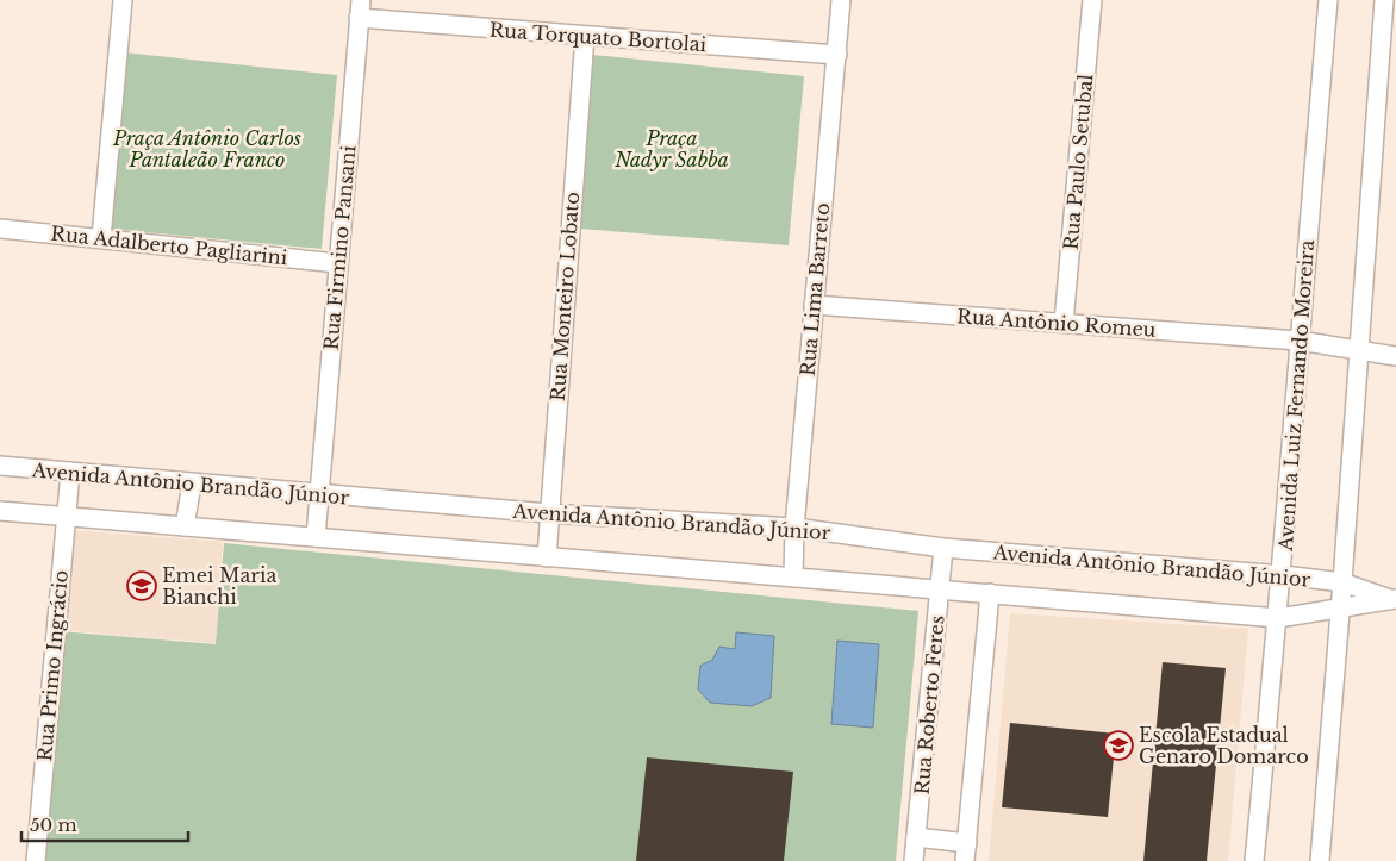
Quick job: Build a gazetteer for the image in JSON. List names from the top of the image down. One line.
{"streets":{"street":["Rua Torquato Bortolai","Rua Paulo Setubal","Rua Adalberto Pagliarini","Rua Firmino Pansani","Rua Lima Barreto","Rua Monteiro Lobato","Rua Antônio Romeu","Avenida Luiz Fernando Moreira","Avenida Antônio Brandão Júnior","Rua Primo Ingrácio","Rua Roberto Feres"]},"crossings":[["Rua Torquato Bortolai","Rua Firmino Pansani"],["Rua Torquato Bortolai","Rua Lima Barreto"],["Rua Torquato Bortolai","Rua Monteiro Lobato"],["Rua Paulo Setubal","Rua Antônio Romeu"],["Rua Adalberto Pagliarini","Rua Firmino Pansani"],["Rua Firmino Pansani","Avenida Antônio Brandão Júnior"],["Rua Lima Barreto","Rua Antônio Romeu"],["Rua Lima Barreto","Avenida Antônio Brandão Júnior"],["Rua Monteiro Lobato","Avenida Antônio Brandão Júnior"],["Rua Antônio Romeu","Avenida Luiz Fernando Moreira"],["Avenida Luiz Fernando Moreira","Avenida Antônio Brandão Júnior"],["Avenida Antônio Brandão Júnior","Rua Primo Ingrácio"],["Avenida Antônio Brandão Júnior","Rua Roberto Feres"]],"parks":["Praça Antônio Carlos Pantaleão Franco","Praça Nadyr Sabba"],"places":{"school or university":["Emei Maria Bianchi","Escola Estadual Genaro Domarco"]},"scale_bar":"50 m"}
